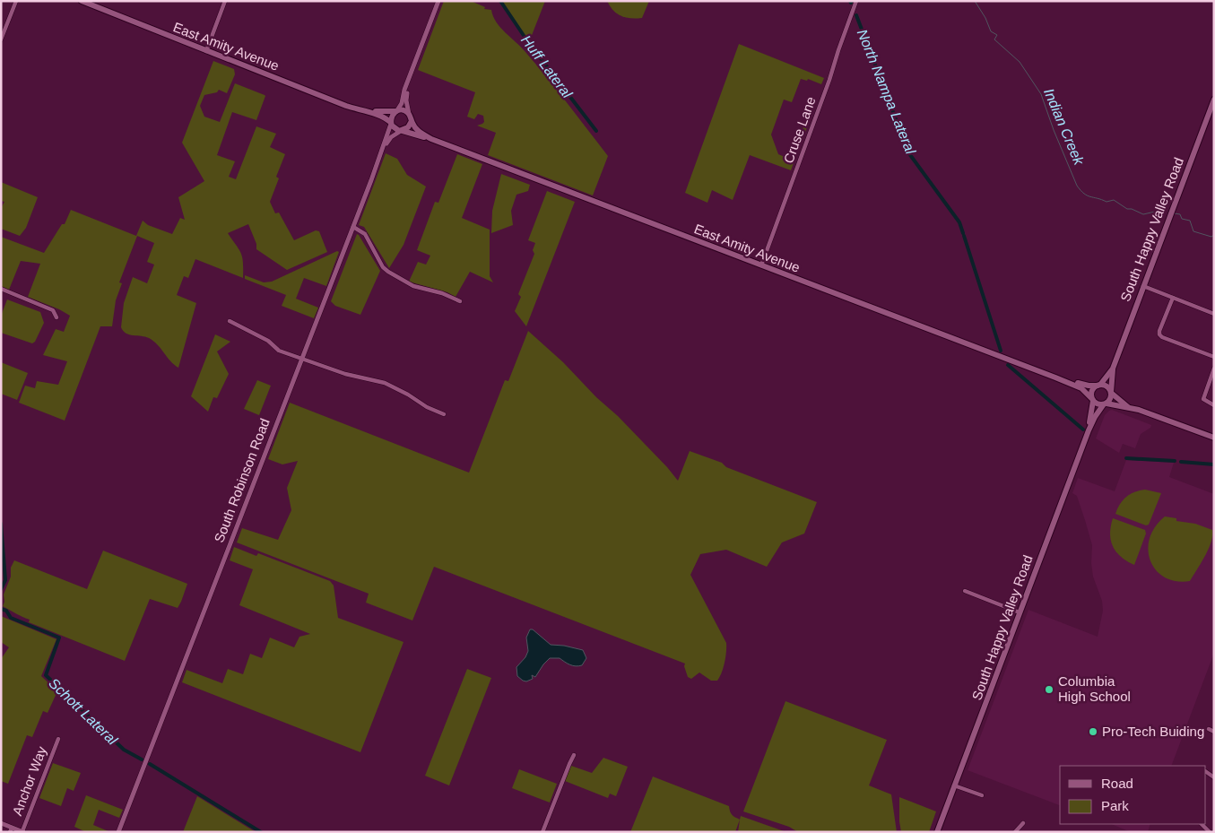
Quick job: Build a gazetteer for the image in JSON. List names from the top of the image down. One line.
{"streets":{"main road":["East Amity Avenue","South Happy Valley Road"],"street":["Cruse Lane","South Robinson Road","Anchor Way"]},"crossings":[["East Amity Avenue","Cruse Lane"],["East Amity Avenue","South Happy Valley Road"],["East Amity Avenue","South Robinson Road"]],"water":["Huff Lateral","North Nampa Lateral","Indian Creek","Schott Lateral"],"places":["Columbia High School","Pro-Tech Buiding"],"legend":["Road","Park"]}
